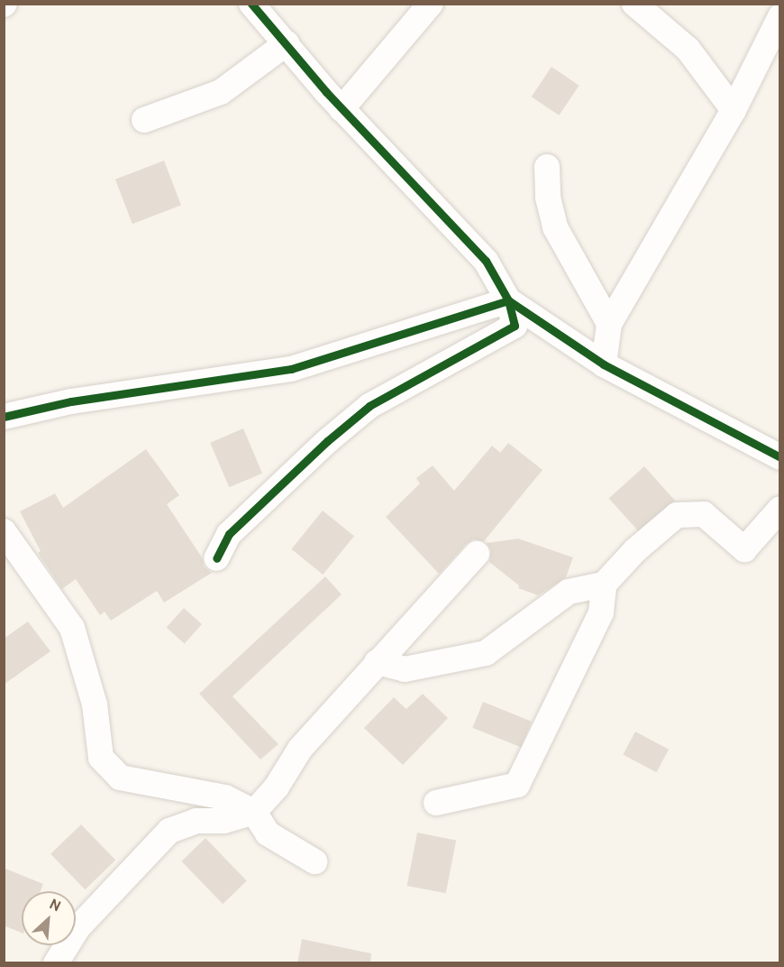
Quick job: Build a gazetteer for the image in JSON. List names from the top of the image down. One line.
{"north":"top right"}
